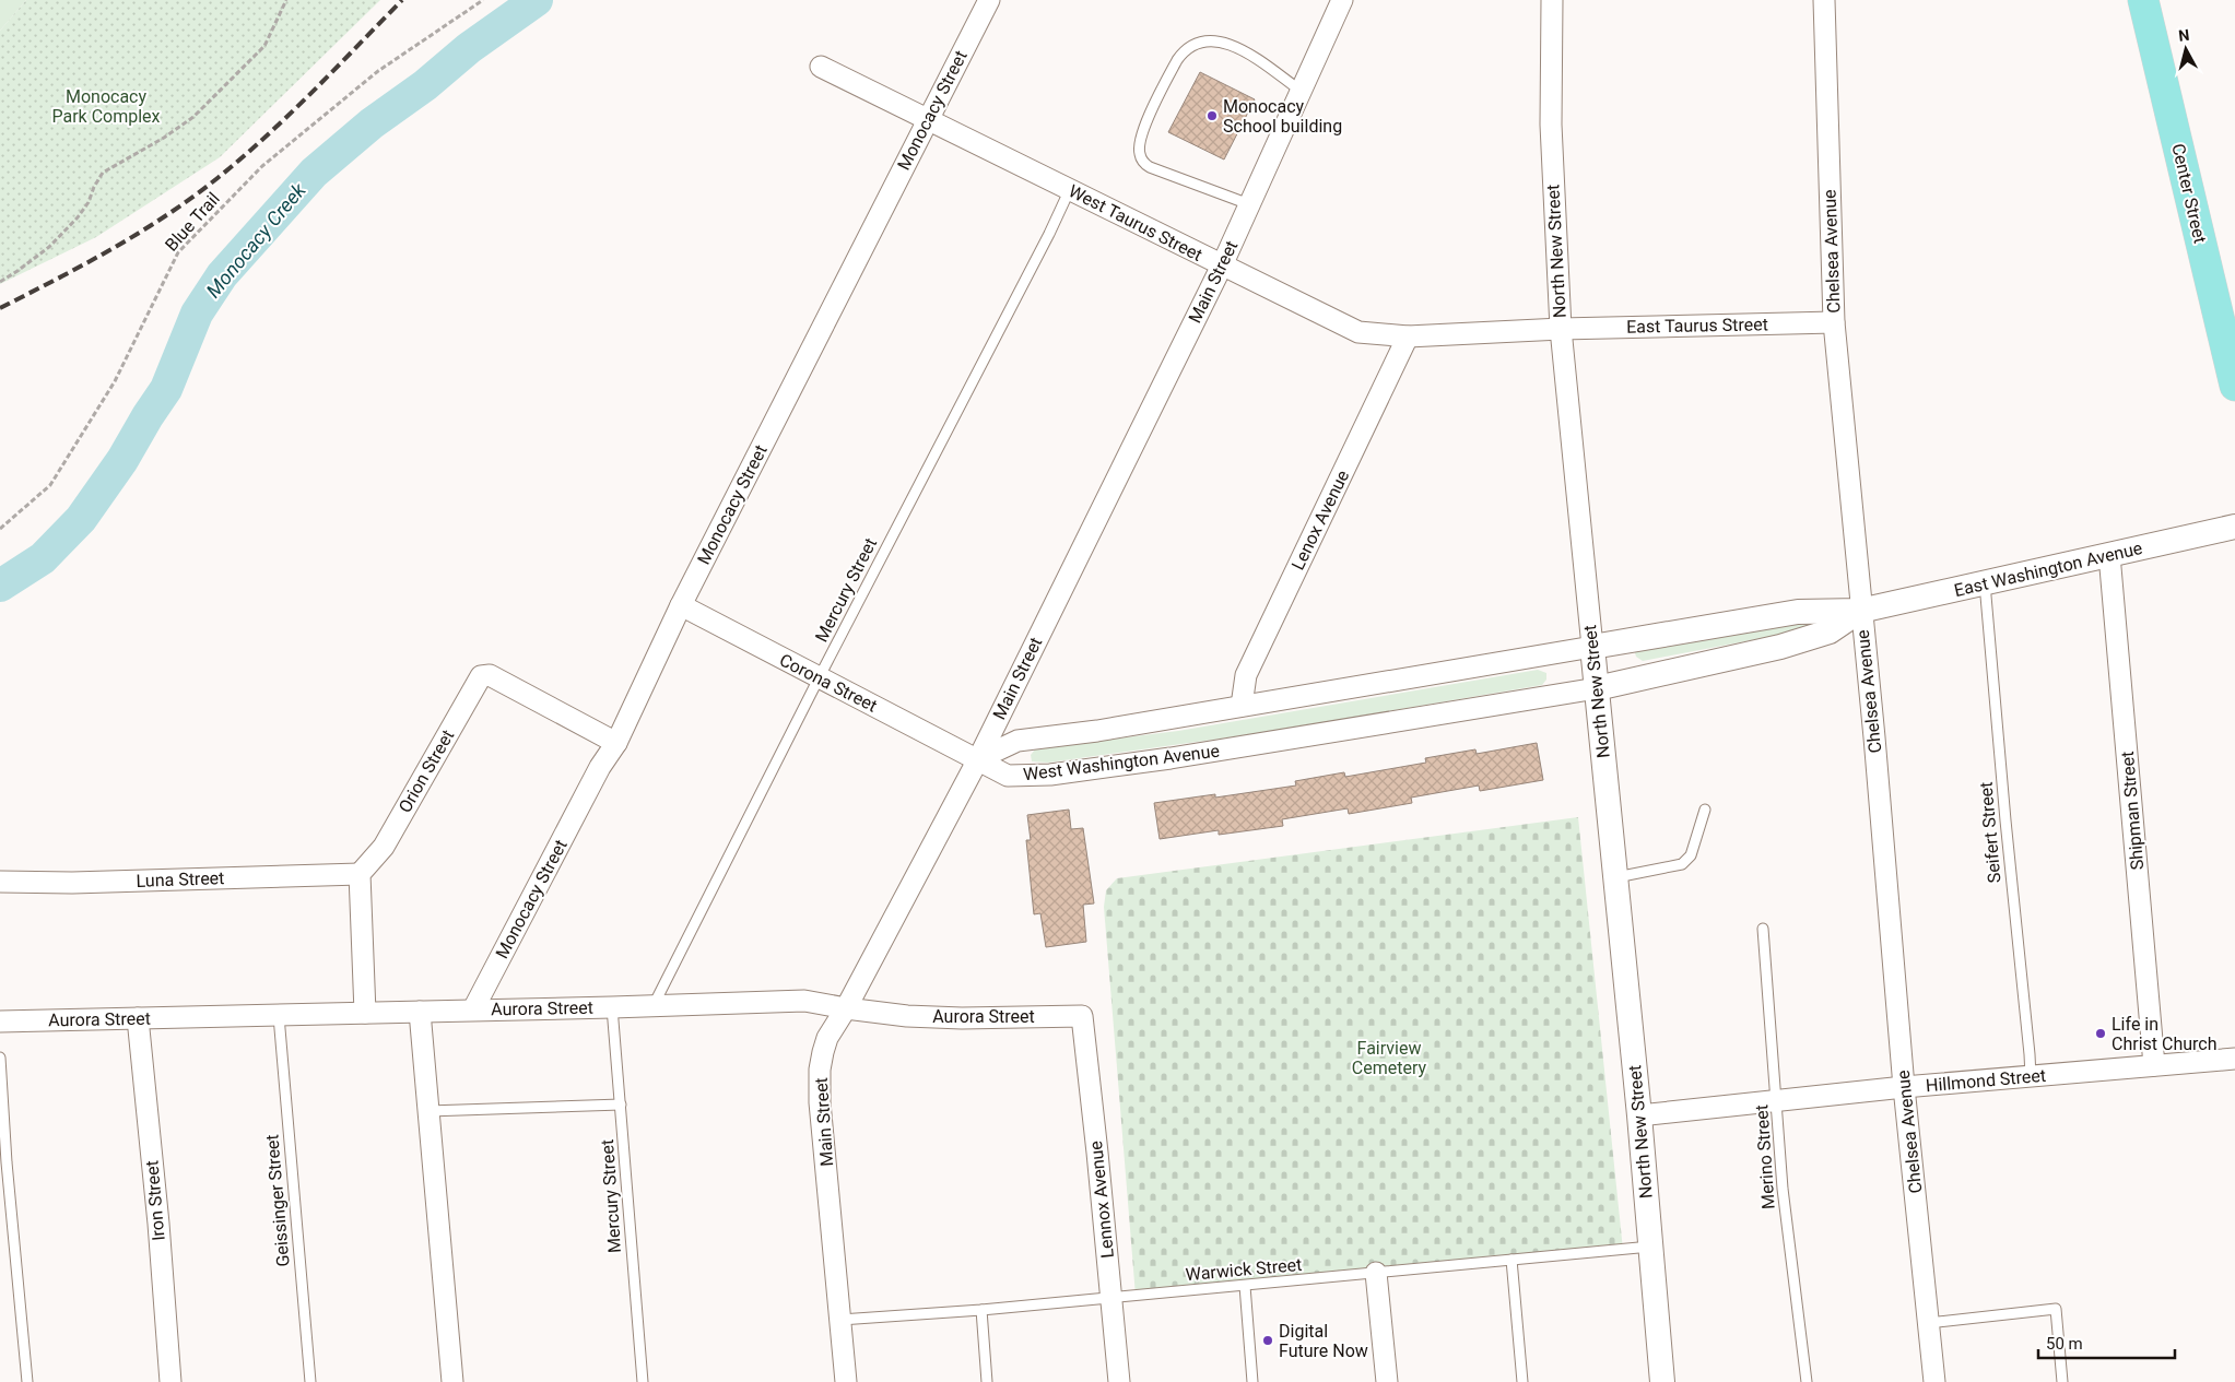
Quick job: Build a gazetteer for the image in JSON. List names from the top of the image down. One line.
{"streets":{"main road":["Center Street"],"street":["Monocacy Street","West Taurus Street","North New Street","Chelsea Avenue","Main Street","East Taurus Street","Lenox Avenue","East Washington Avenue","Corona Street","West Washington Avenue","Orion Street","Shipman Street","Luna Street","Aurora Street","Hillmond Street","Lennox Avenue","Iron Street"],"lane":["Mercury Street","Seifert Street","Merino Street","Geissinger Street","Warwick Street"],"path":["Blue Trail"]},"crossings":[["Monocacy Street","West Taurus Street"],["Monocacy Street","Corona Street"],["Monocacy Street","Orion Street"],["Monocacy Street","Aurora Street"],["West Taurus Street","North New Street"],["West Taurus Street","Main Street"],["West Taurus Street","East Taurus Street"],["West Taurus Street","Lenox Avenue"],["West Taurus Street","Mercury Street"],["North New Street","East Taurus Street"],["North New Street","East Washington Avenue"],["North New Street","West Washington Avenue"],["North New Street","Hillmond Street"],["North New Street","Warwick Street"],["Chelsea Avenue","East Taurus Street"],["Chelsea Avenue","East Washington Avenue"],["Chelsea Avenue","Hillmond Street"],["Main Street","Corona Street"],["Main Street","West Washington Avenue"],["Main Street","Aurora Street"],["Main Street","Warwick Street"],["Lenox Avenue","West Washington Avenue"],["East Washington Avenue","West Washington Avenue"],["East Washington Avenue","Shipman Street"],["East Washington Avenue","Seifert Street"],["Mercury Street","Corona Street"],["Mercury Street","Aurora Street"],["Corona Street","West Washington Avenue"],["Orion Street","Luna Street"],["Shipman Street","Hillmond Street"],["Seifert Street","Hillmond Street"],["Aurora Street","Lennox Avenue"],["Aurora Street","Iron Street"],["Aurora Street","Geissinger Street"],["Hillmond Street","Merino Street"],["Lennox Avenue","Warwick Street"]],"water":["Monocacy Creek"],"parks":["Monocacy Park Complex","Fairview Cemetery"],"places":["Monocacy School building","Life in Christ Church","Digital Future Now"],"scale_bar":"50 m","north":"top"}
